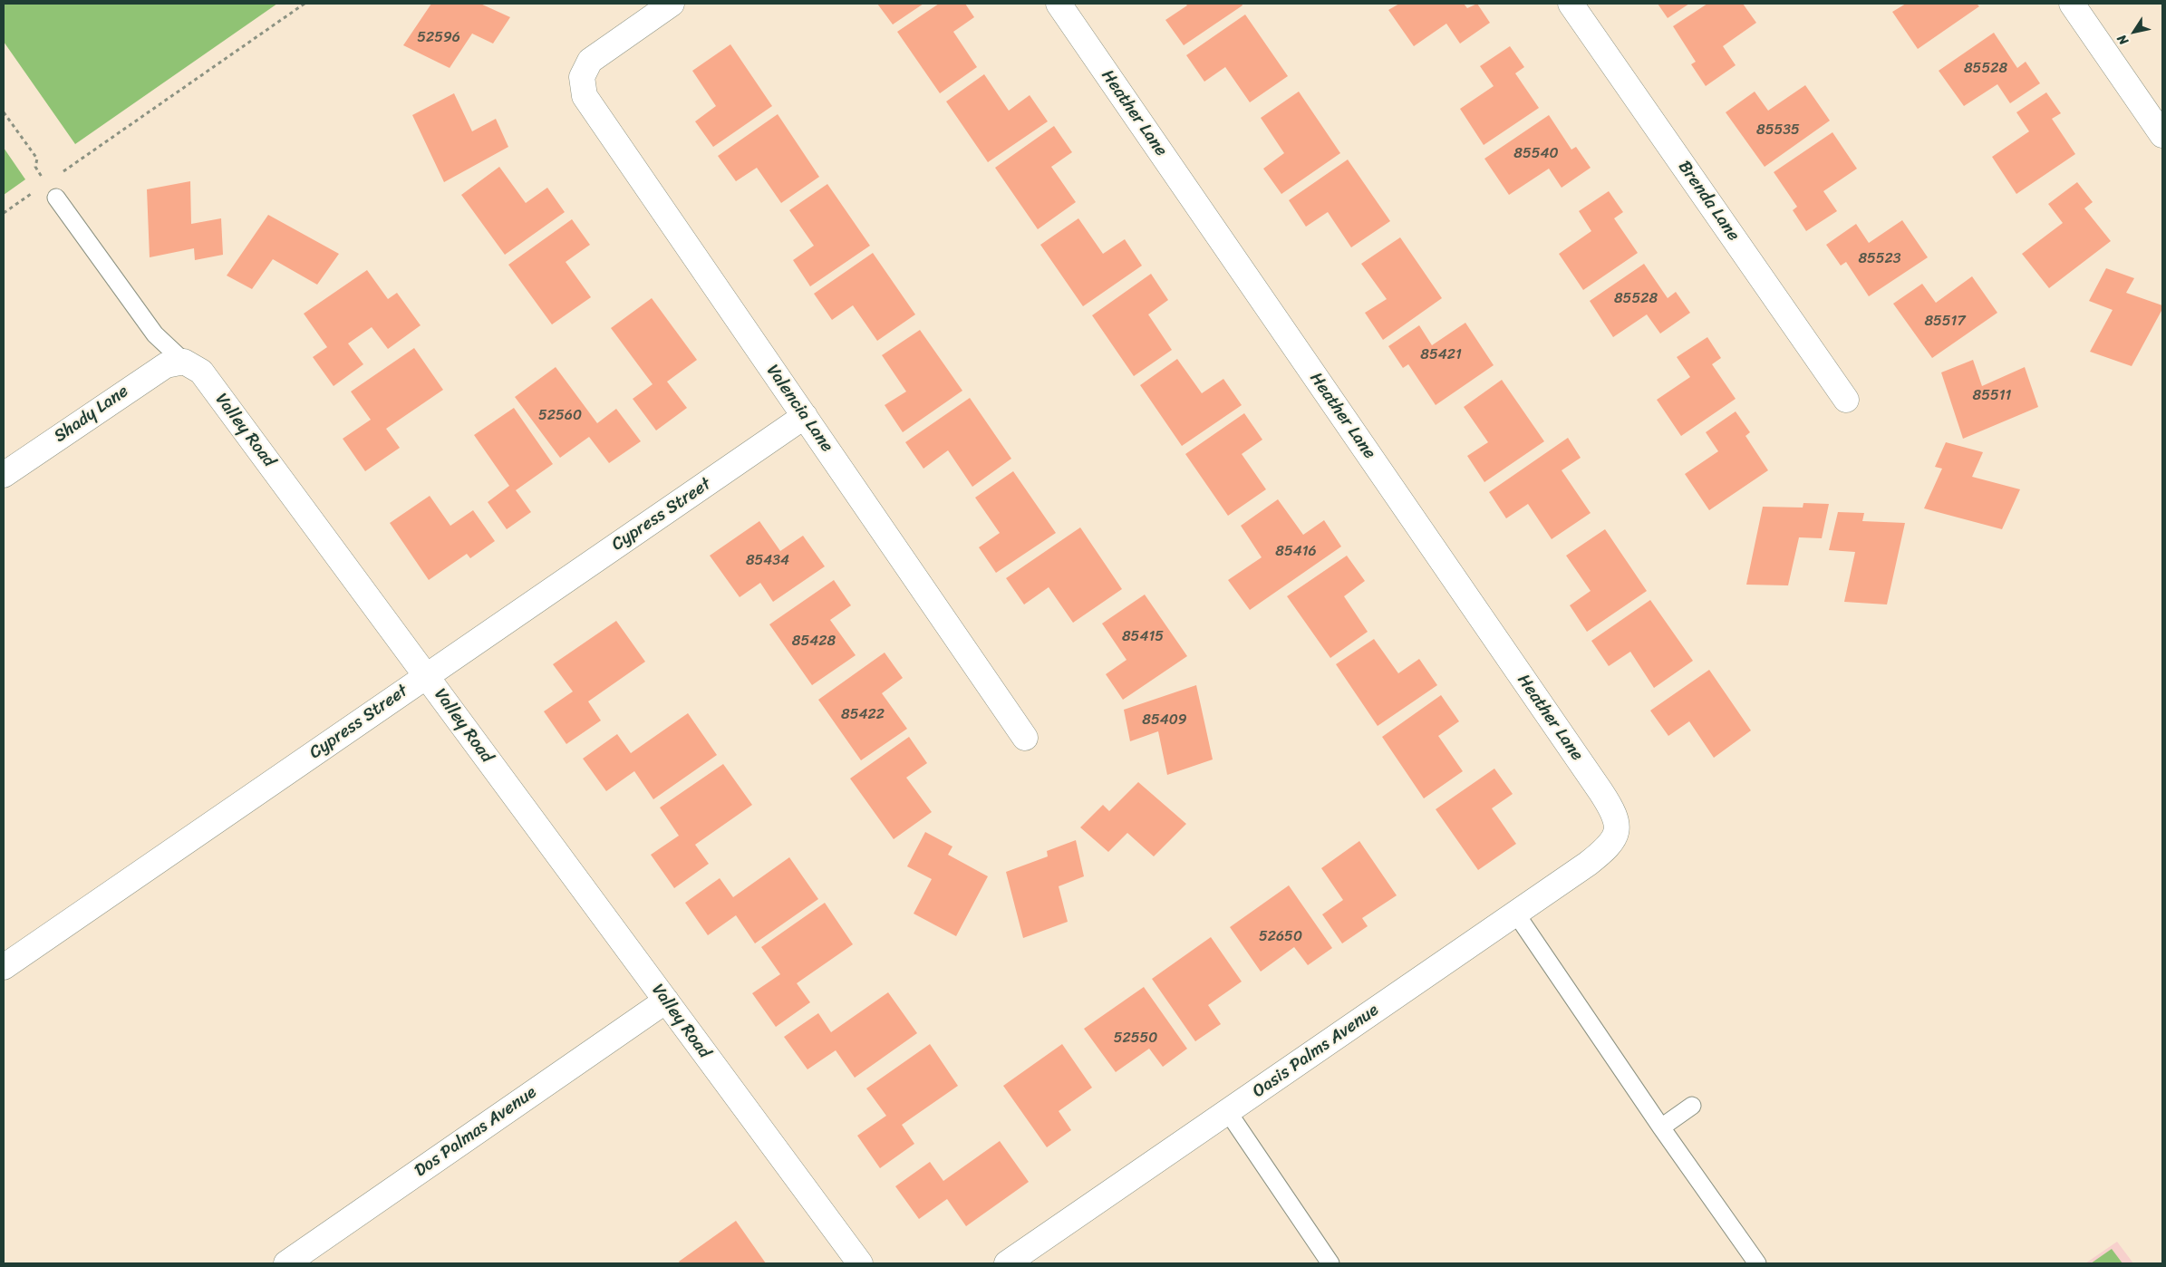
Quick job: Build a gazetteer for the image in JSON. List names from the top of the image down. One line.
{"streets":{"street":["Heather Lane","Brenda Lane","Valencia Lane","Shady Lane","Valley Road","Cypress Street","Oasis Palms Avenue","Dos Palmas Avenue"]},"crossings":[["Heather Lane","Oasis Palms Avenue"],["Valencia Lane","Cypress Street"],["Shady Lane","Valley Road"],["Valley Road","Cypress Street"],["Valley Road","Dos Palmas Avenue"]],"house_numbers":["52596","85528","85535","85540","85523","85528","85517","85421","85511","52560","85416","85434","85415","85428","85422","85409","52650","52550"],"north":"bottom left"}
